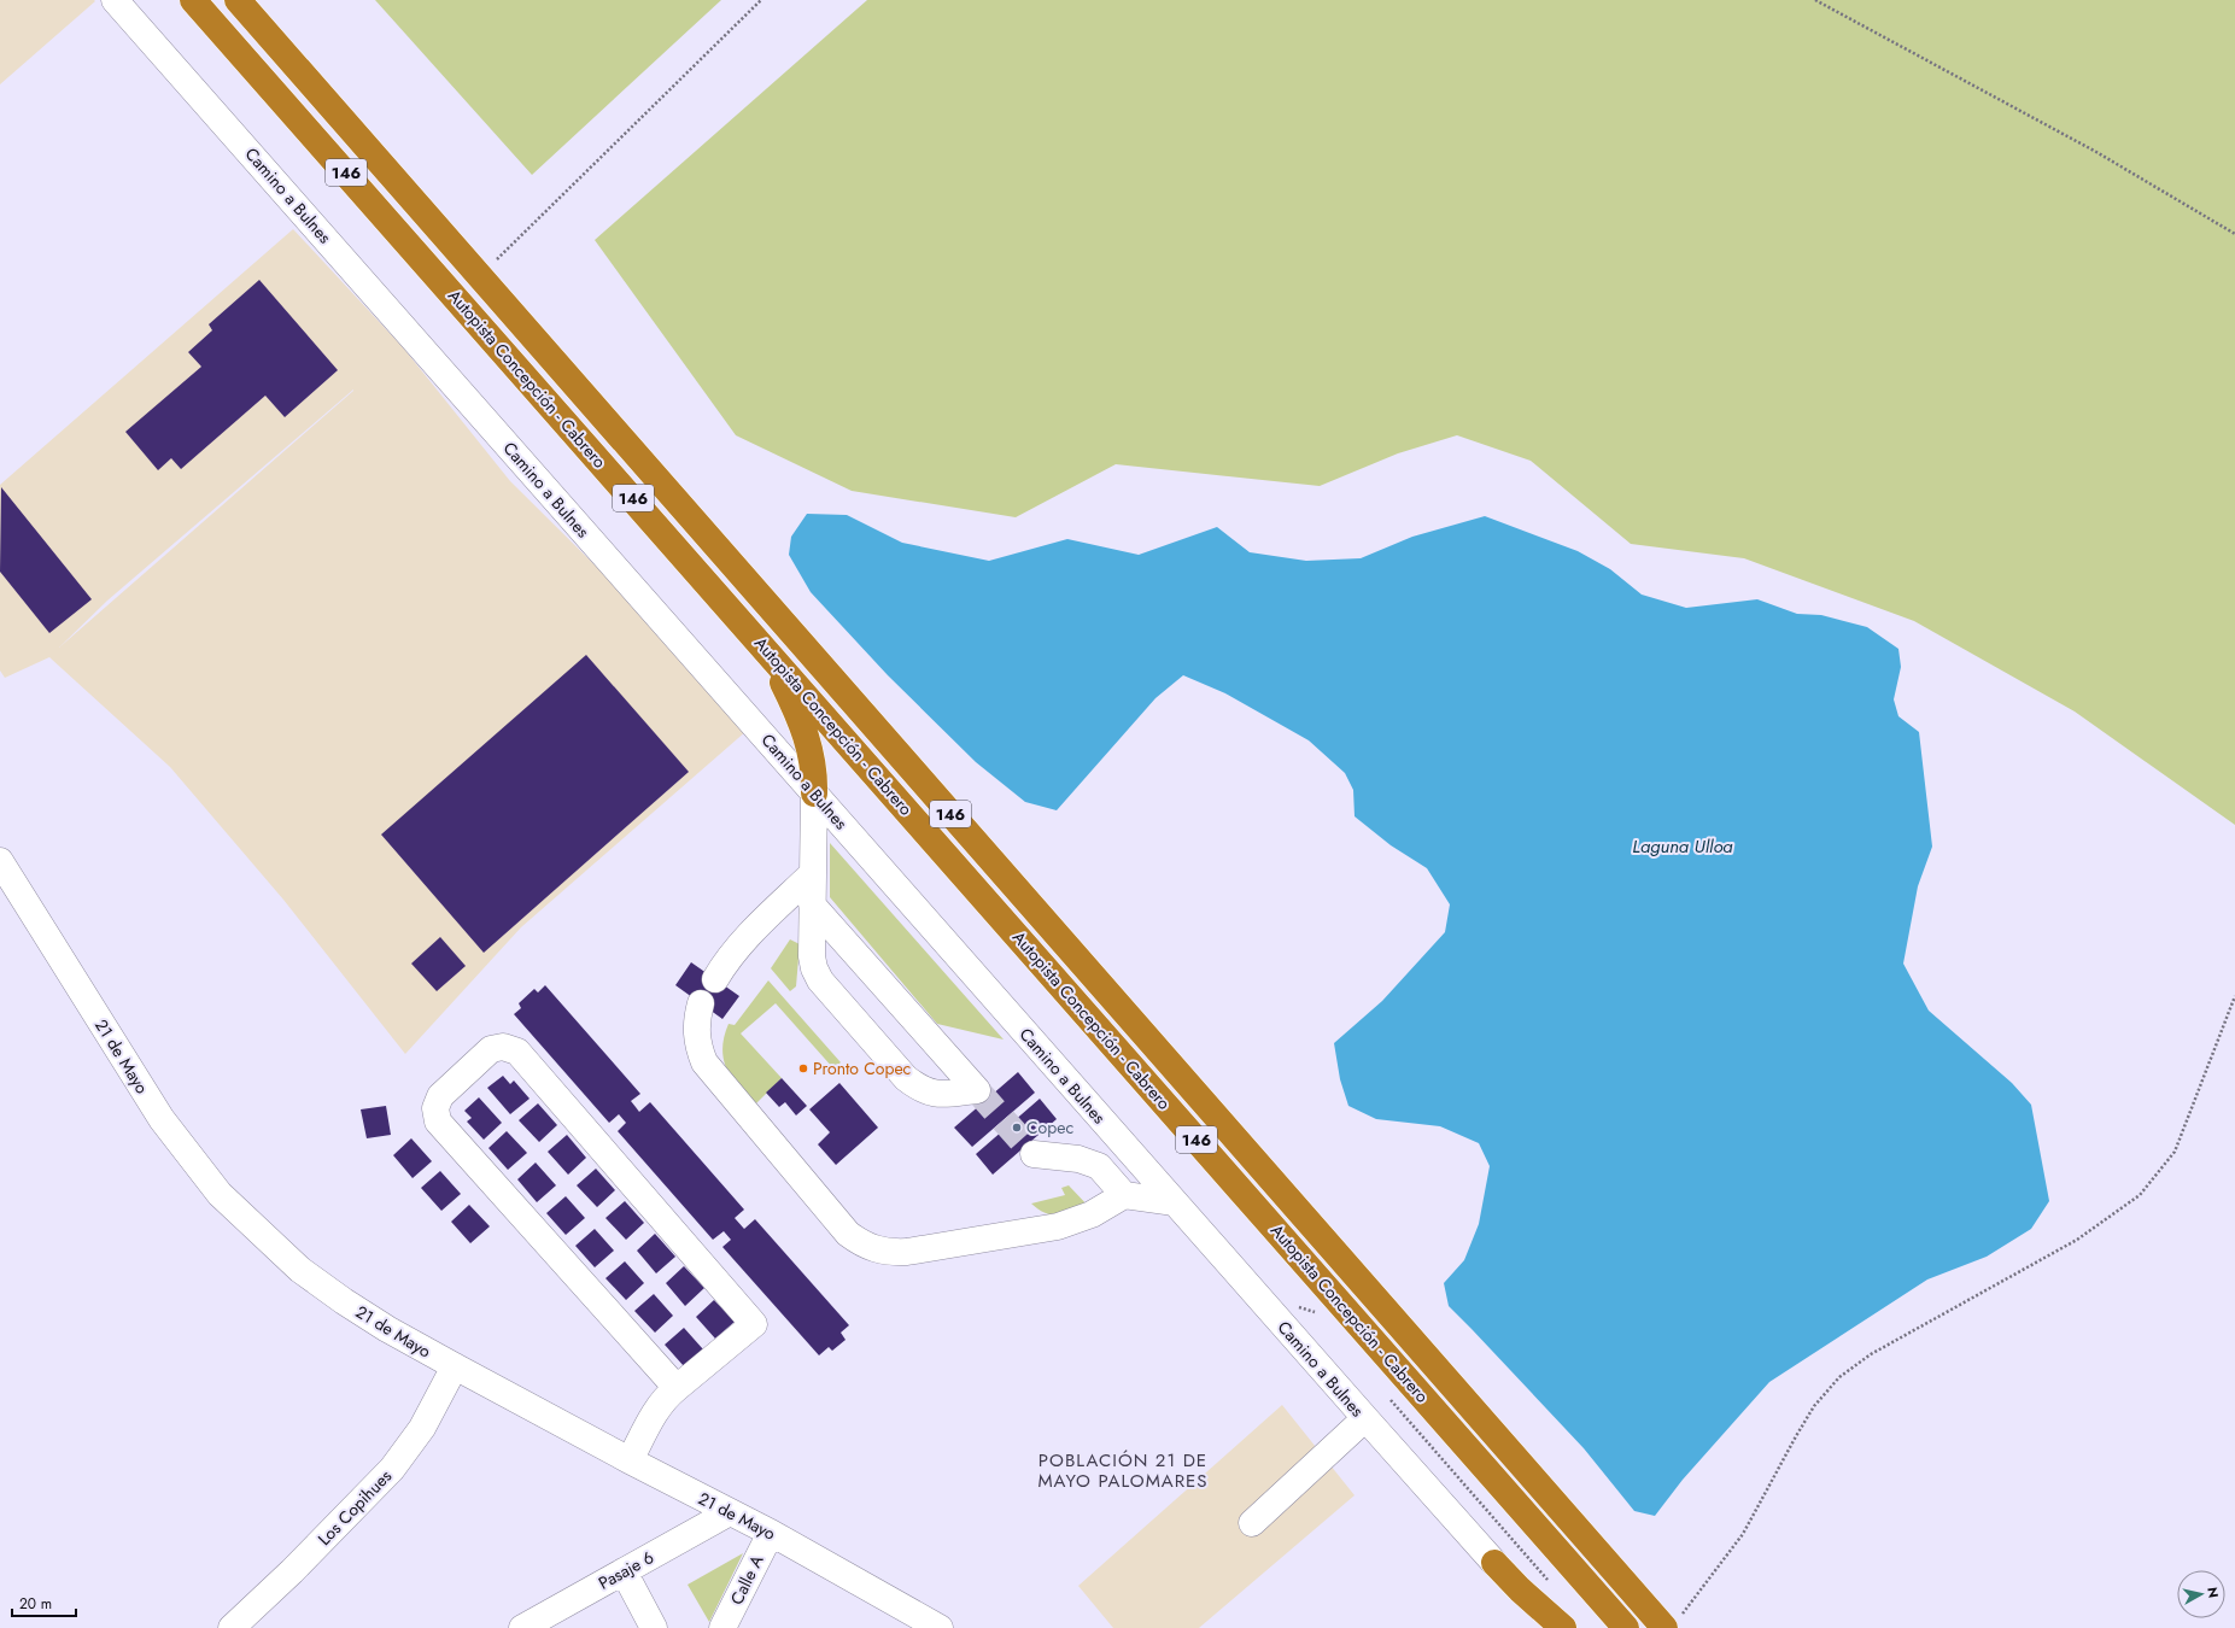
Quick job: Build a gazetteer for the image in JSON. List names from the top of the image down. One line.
{"streets":{"highway":["146","Autopista Concepción - Cabrero"],"street":["Camino a Bulnes","21 de Mayo","Los Copihues","Pasaje 6","Calle A"]},"crossings":[["21 de Mayo","Los Copihues"],["21 de Mayo","Pasaje 6"],["21 de Mayo","Calle A"]],"districts":["POBLACIÓN 21 DE MAYO PALOMARES"],"water":["Laguna Ulloa"],"places":["Pronto Copec","Copec"],"scale_bar":"20 m","north":"right"}
